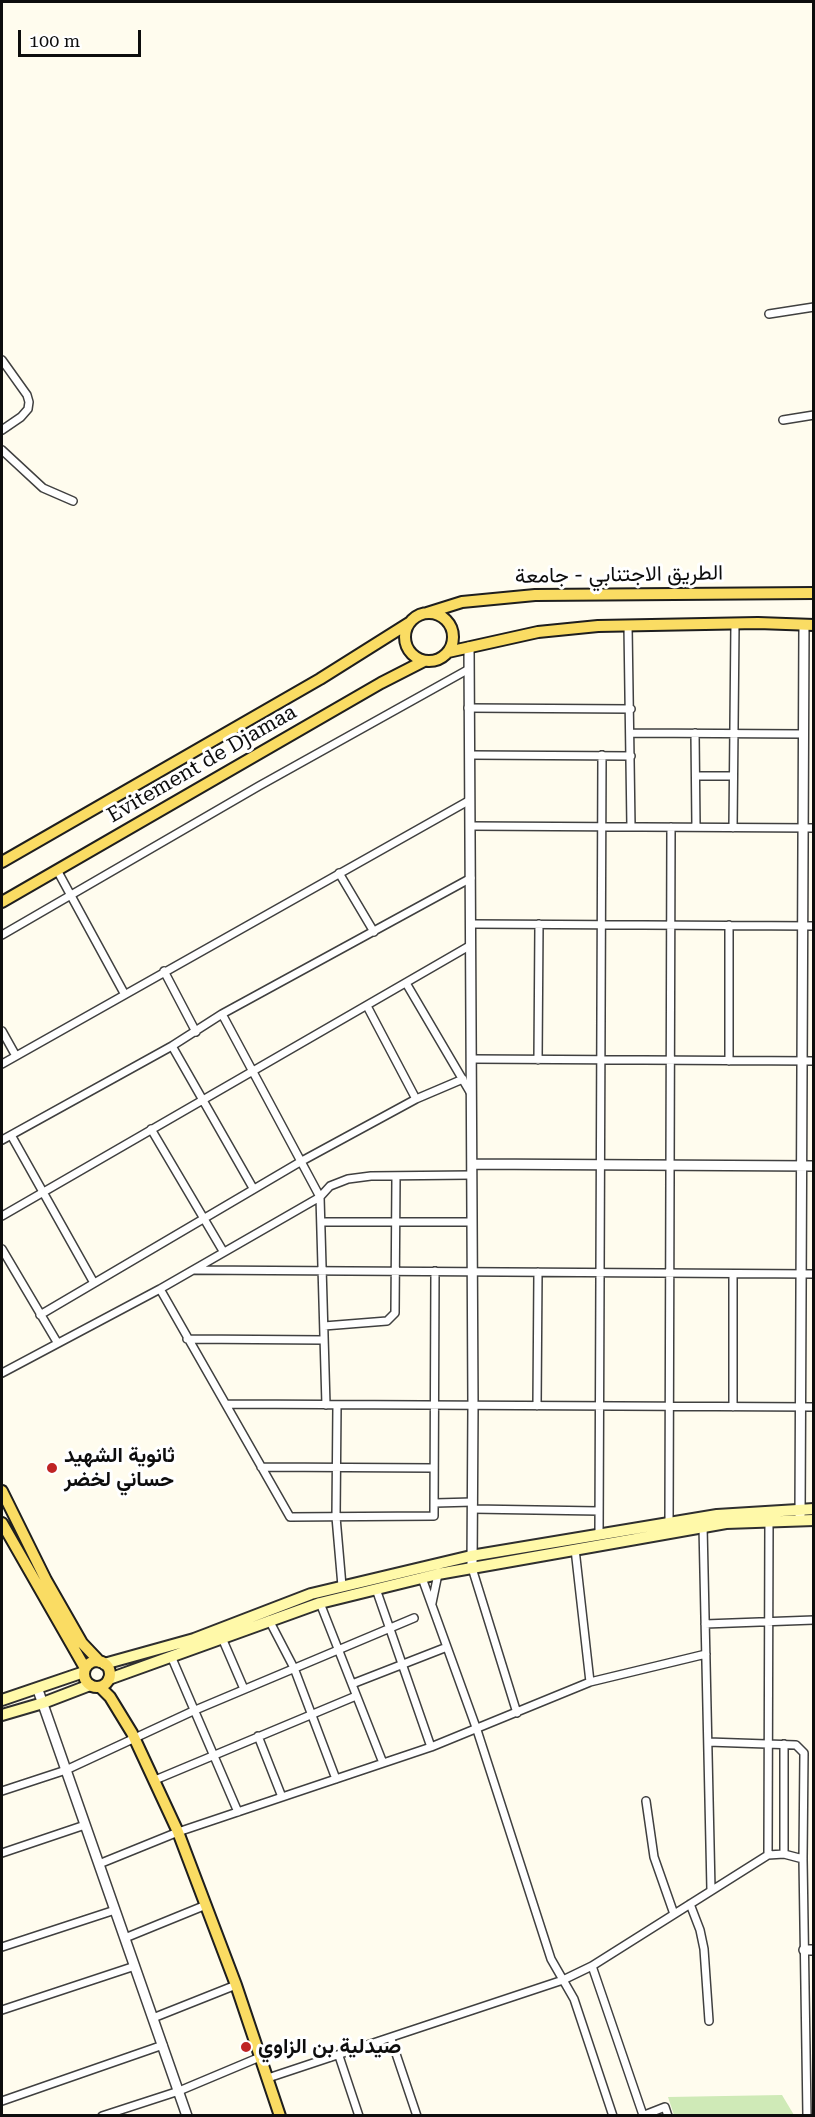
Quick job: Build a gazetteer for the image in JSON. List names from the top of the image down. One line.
{"streets":{"main road":["الطريق الاجتنابي - جامعة","Evitement de Djamaa"]},"crossings":[["الطريق الاجتنابي - جامعة","Evitement de Djamaa"]],"places":["ثانوية الشهيد حساني لخضر","صيدلية بن الزاوي"],"scale_bar":"100 m"}
